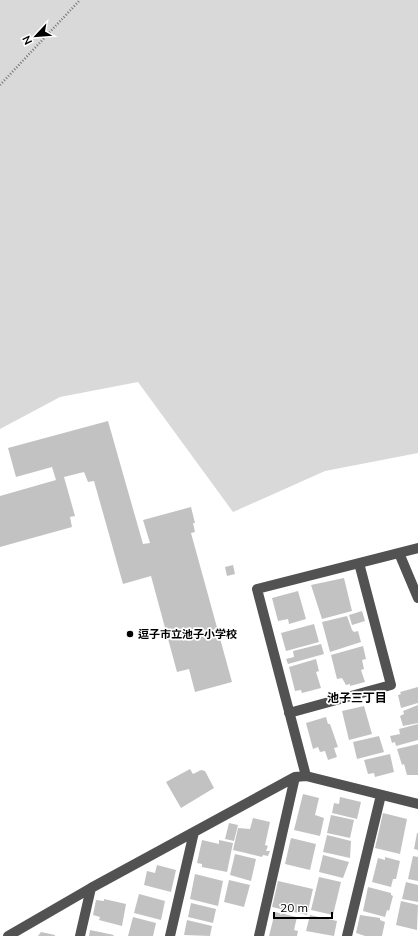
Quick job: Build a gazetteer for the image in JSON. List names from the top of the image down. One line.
{"districts":["池子三丁目"],"places":["逗子市立池子小学校"],"scale_bar":"20 m","north":"bottom left"}
